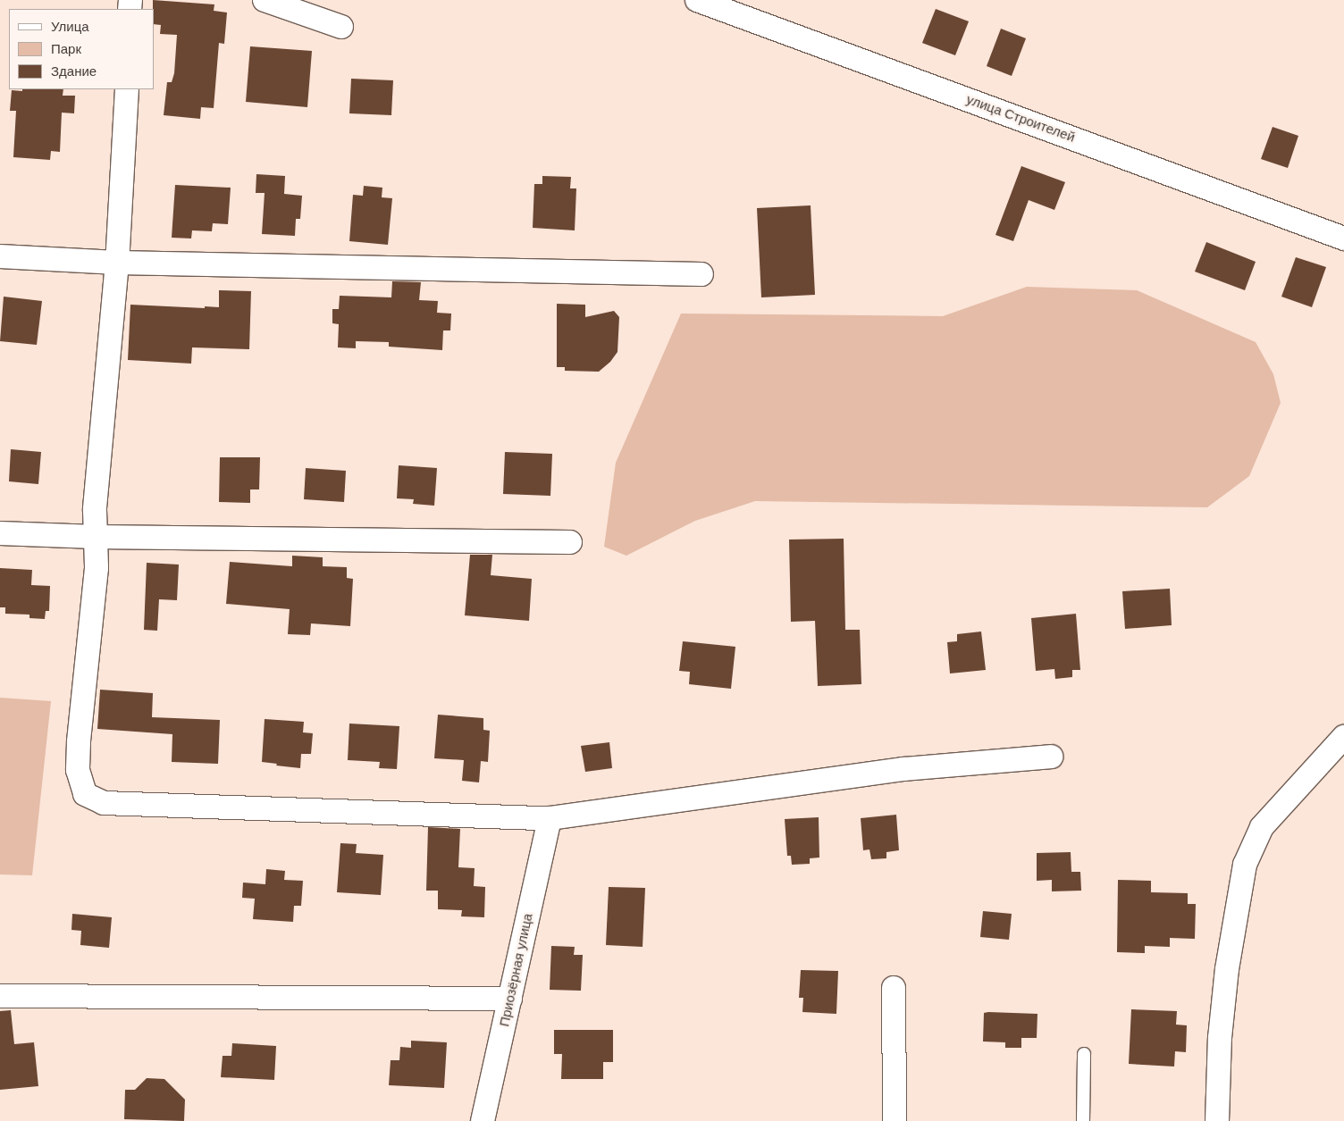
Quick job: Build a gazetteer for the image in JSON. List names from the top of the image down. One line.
{"streets":{"street":["улица Строителей","Приозёрная улица"]},"legend":["Улица","Парк","Здание"]}
